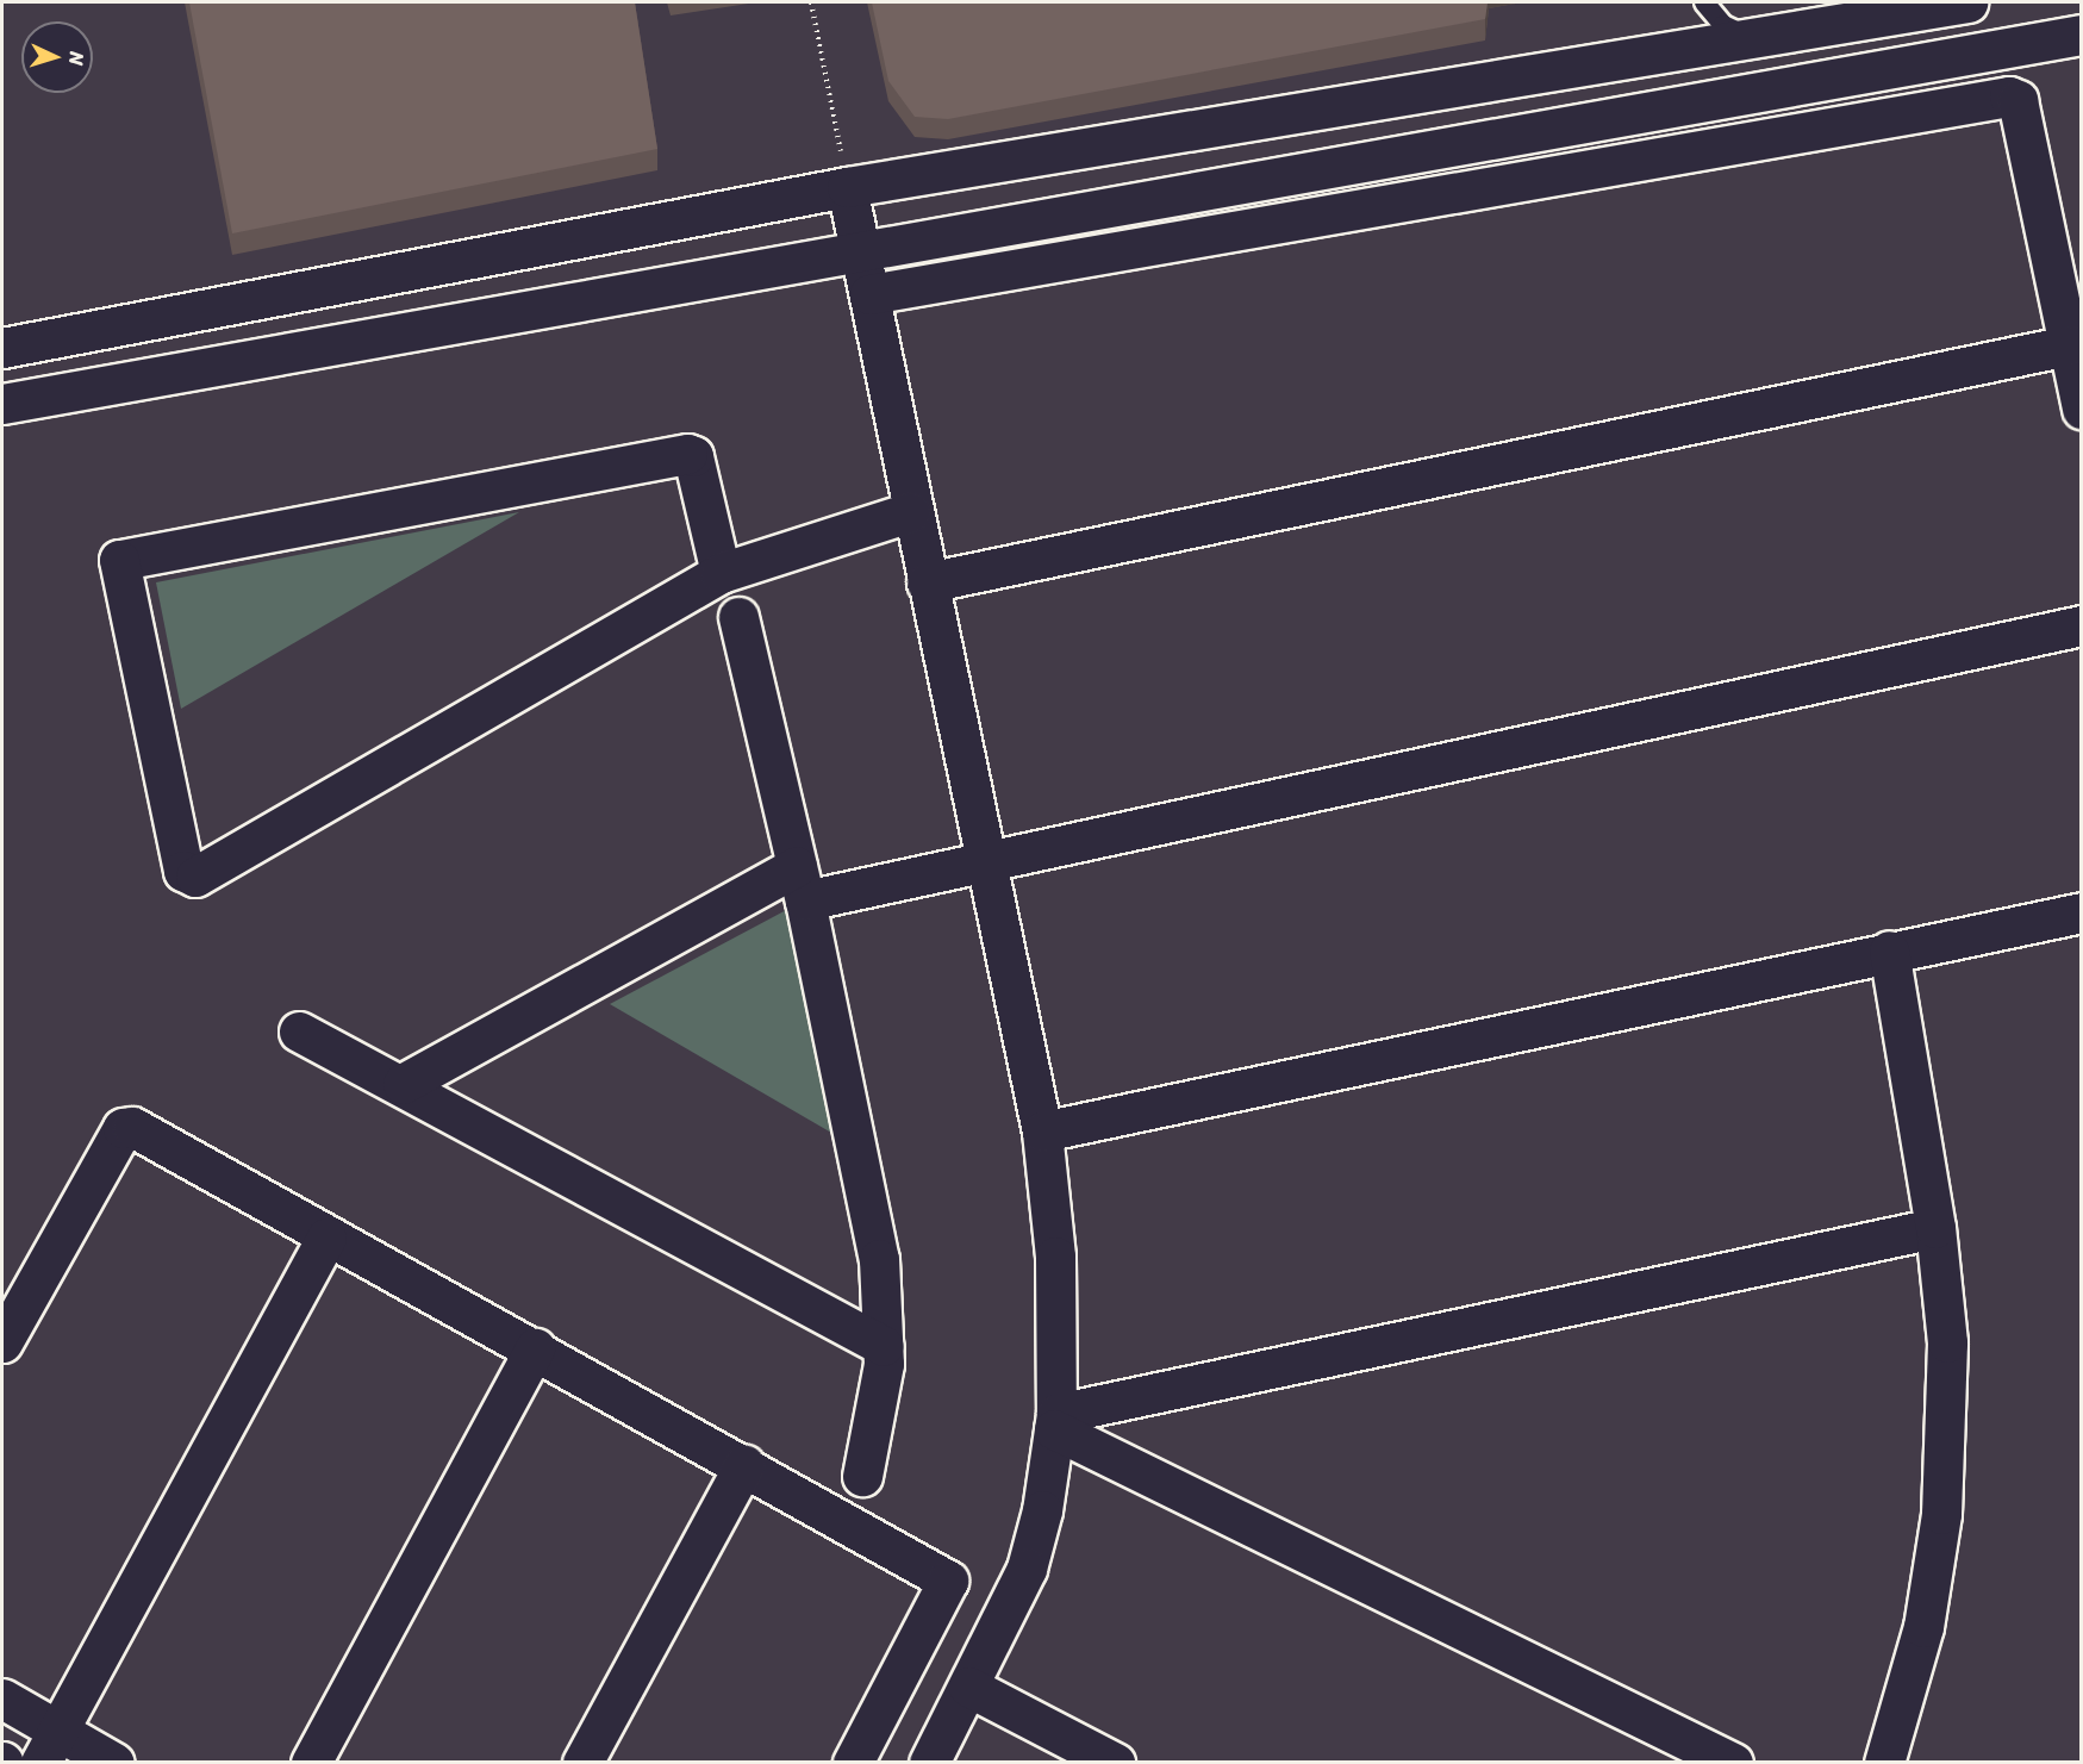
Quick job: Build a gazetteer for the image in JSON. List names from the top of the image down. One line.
{"north":"right"}
